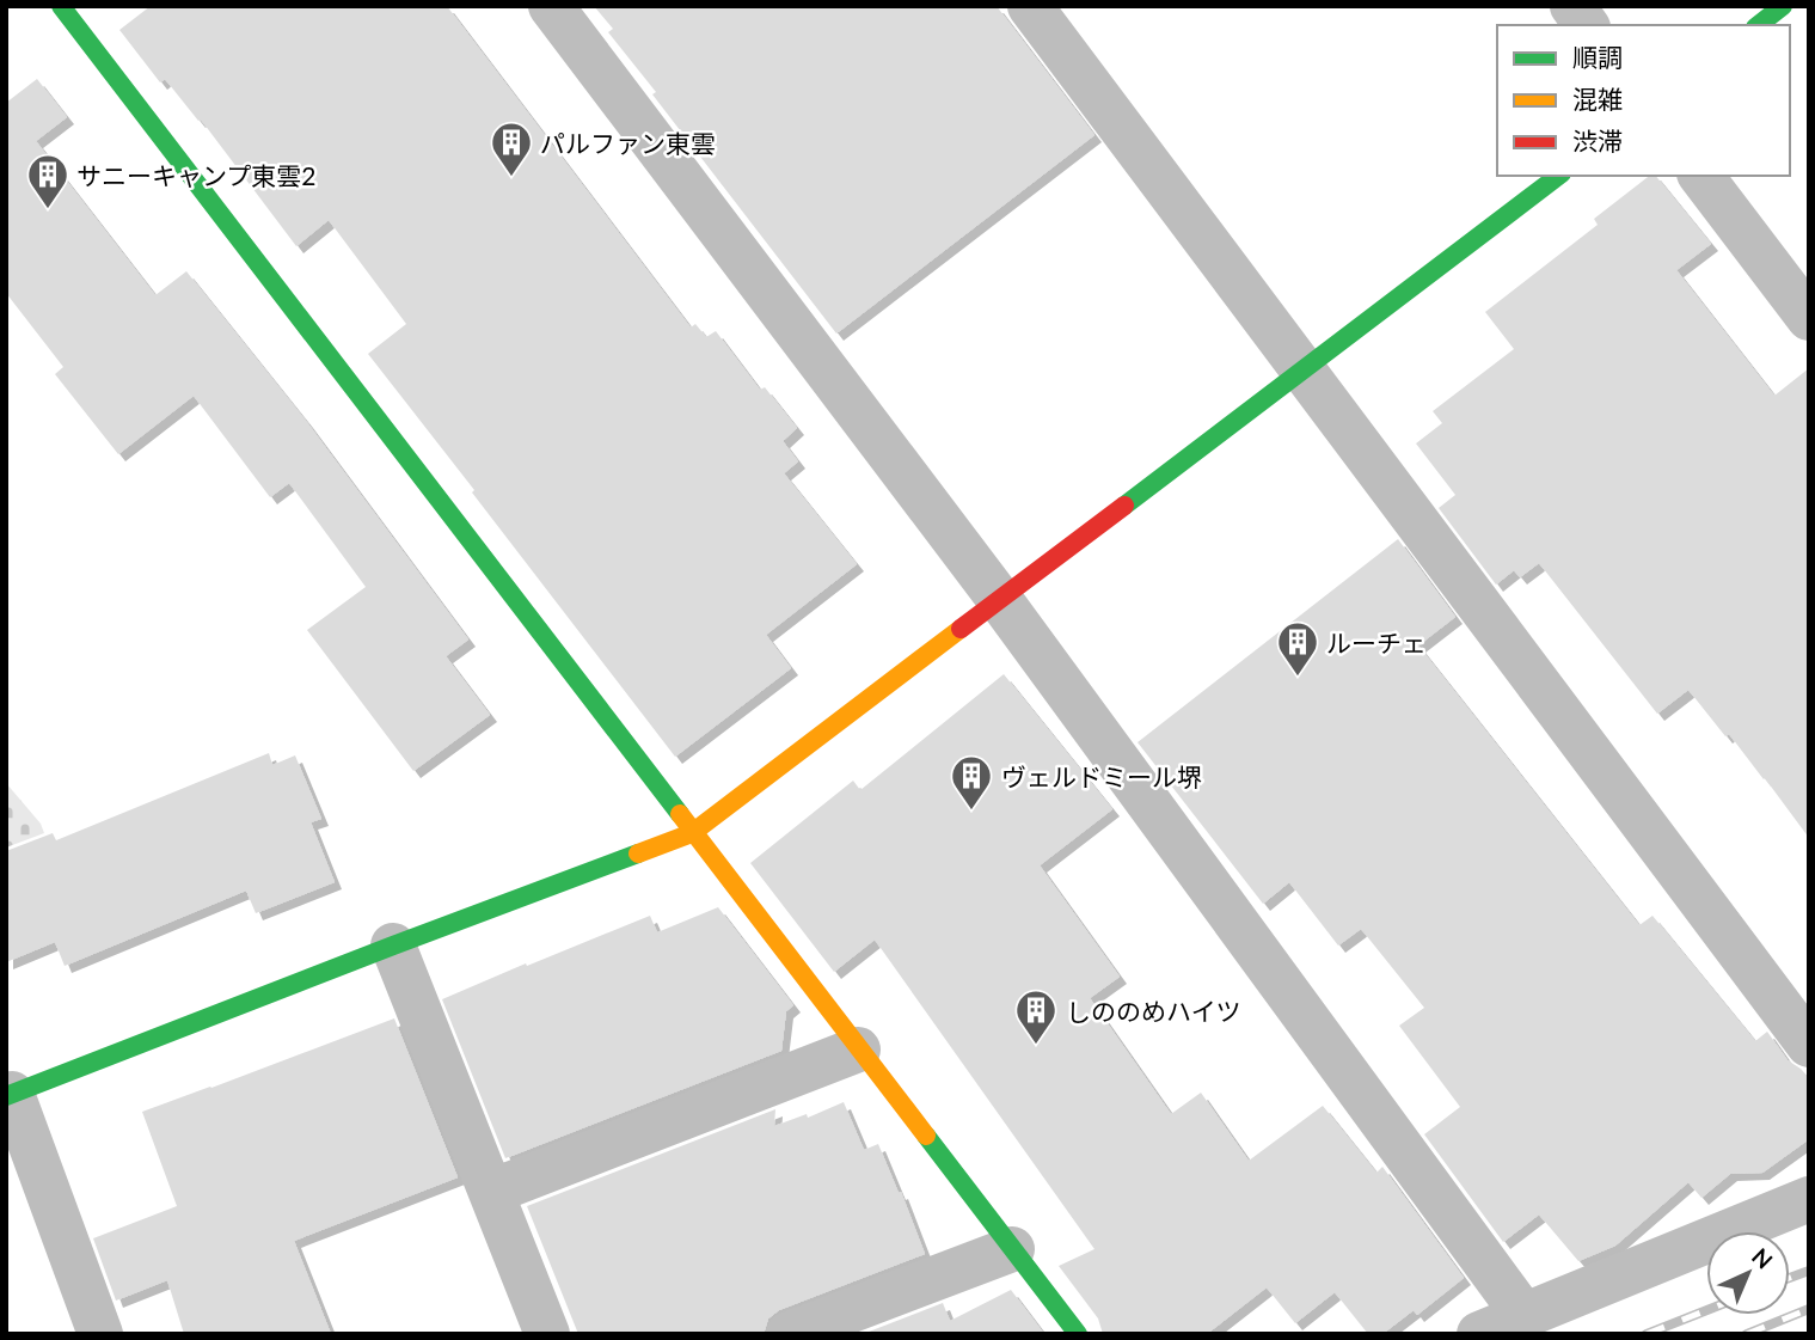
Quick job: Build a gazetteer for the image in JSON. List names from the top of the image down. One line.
{"places":{"building":["パルファン東雲","サニーキャンプ東雲2","ルーチェ","ヴェルドミール堺","しののめハイツ"]},"legend":["順調","混雑","渋滞"],"north":"top right"}
